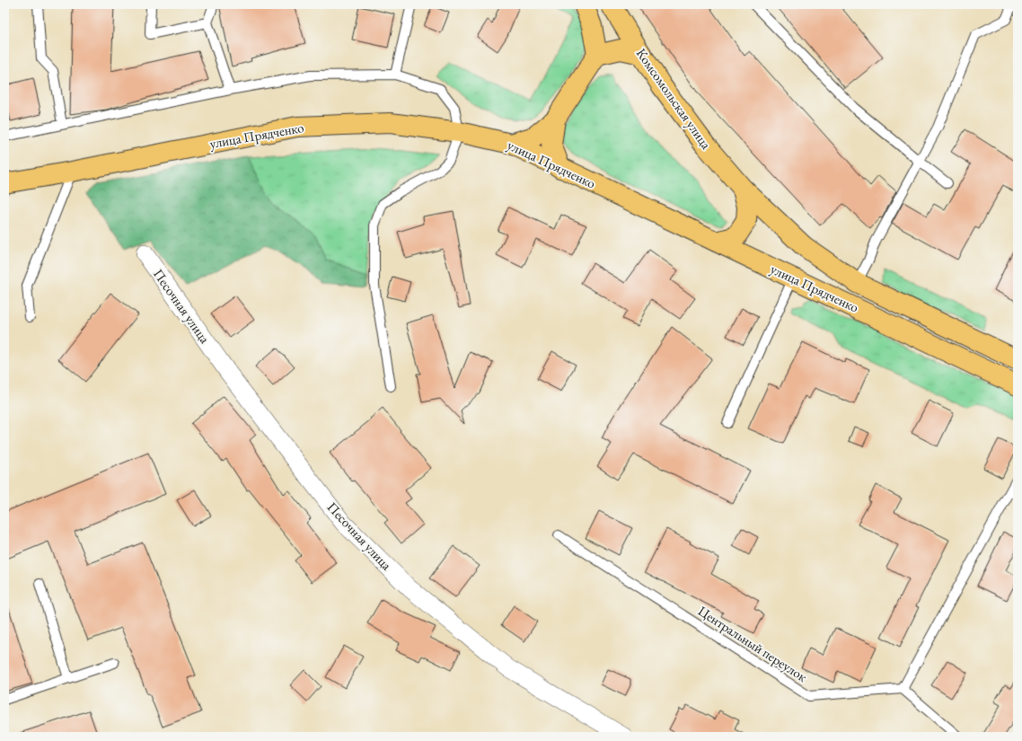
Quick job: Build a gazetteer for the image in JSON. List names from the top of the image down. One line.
{"streets":{"main road":["Комсомольская улица","улица Прядченко"],"street":["Песочная улица"],"lane":["Центральный переулок"]},"crossings":[["Комсомольская улица","улица Прядченко"]]}
